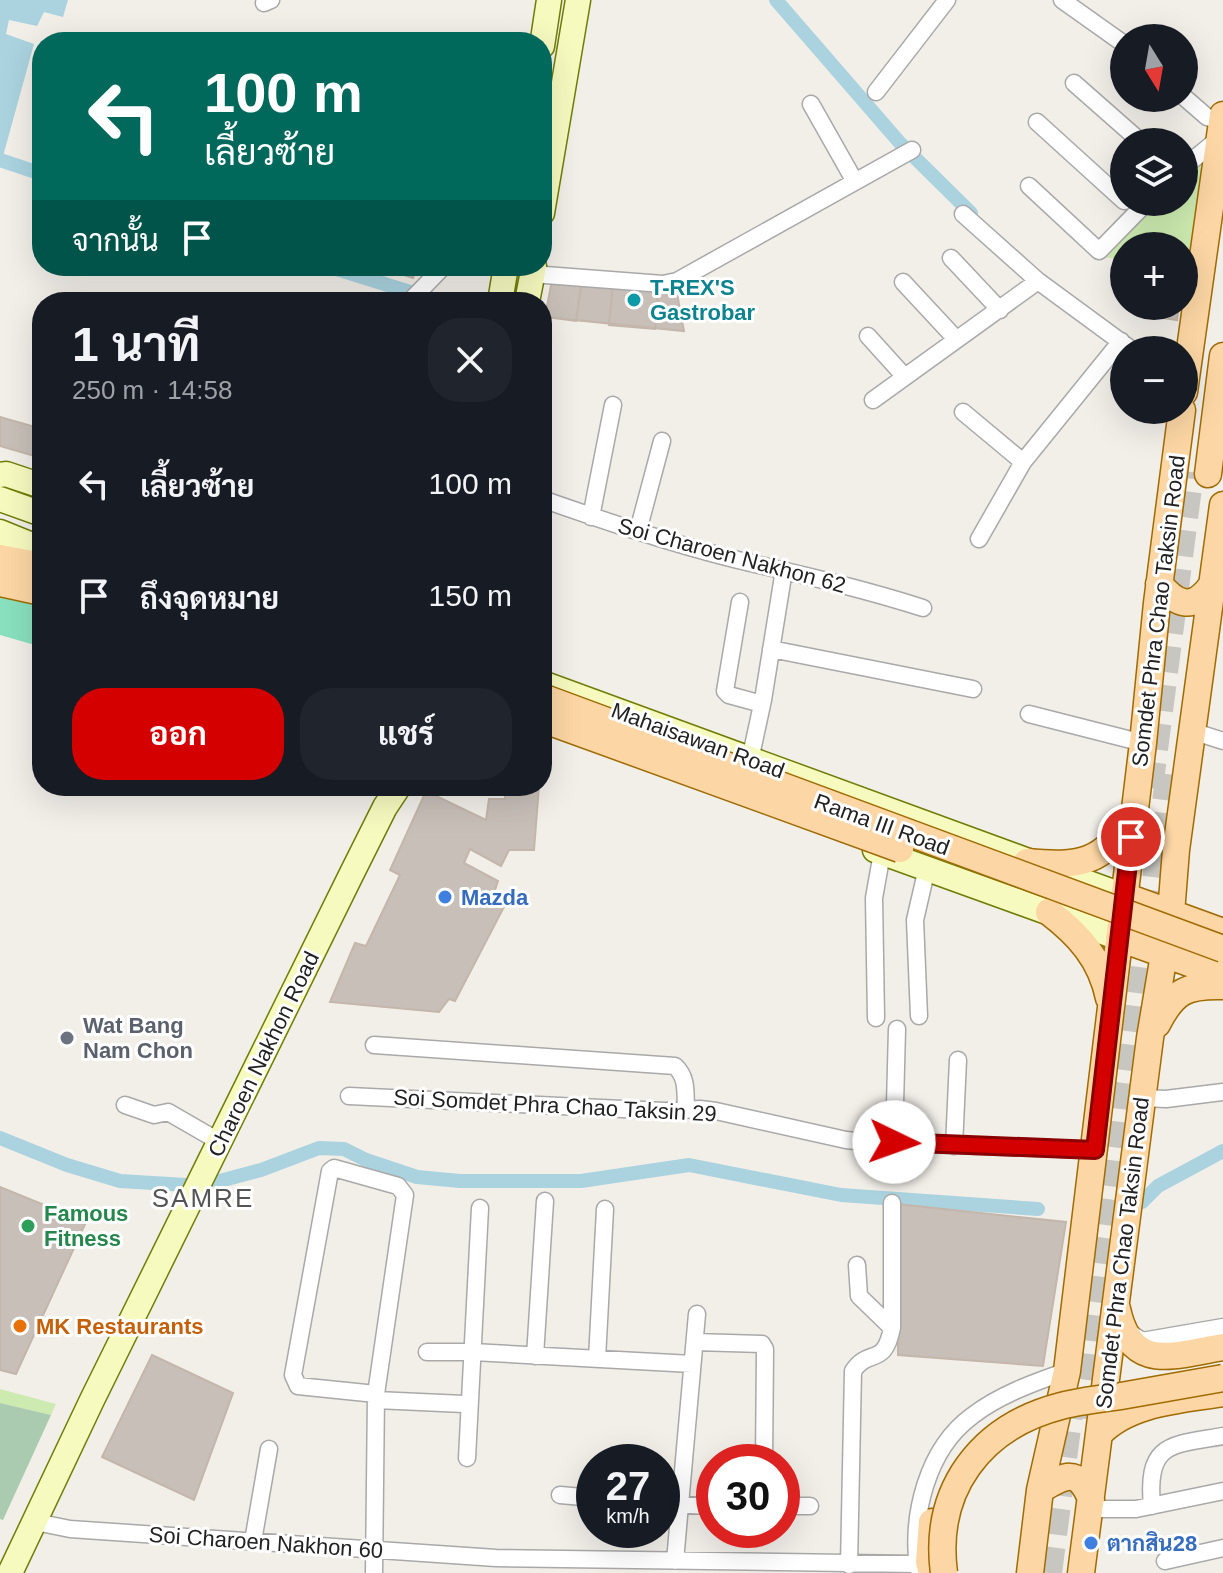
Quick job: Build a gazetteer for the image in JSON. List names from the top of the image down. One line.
{"streets":{"main road":["Somdet Phra Chao Taksin Road","Mahaisawan Road","Rama III Road","Charoen Nakhon Road"],"street":["Soi Charoen Nakhon 62","Soi Somdet Phra Chao Taksin 29","Soi Charoen Nakhon 60"]},"crossings":[["Somdet Phra Chao Taksin Road","Mahaisawan Road"],["Somdet Phra Chao Taksin Road","Soi Somdet Phra Chao Taksin 29"],["Charoen Nakhon Road","Soi Charoen Nakhon 60"]],"districts":["SAMRE"],"places":["T-REX'S Gastrobar","Mazda","Wat Bang Nam Chon","Famous Fitness","MK Restaurants","ตากสิน28"],"north":"bottom","page":{"map_buttons":["+","−"],"turn":["100 m","เลี้ยวซ้าย"],"then":"จากนั้น","heading":["1 นาที","250 m · 14:58"],"list":[{"name":"เลี้ยวซ้าย","value":"100 m"},{"name":"ถึงจุดหมาย","value":"150 m"}],"buttons":["ออก","แชร์"],"speed":"27 km/h","limit":"30"}}
